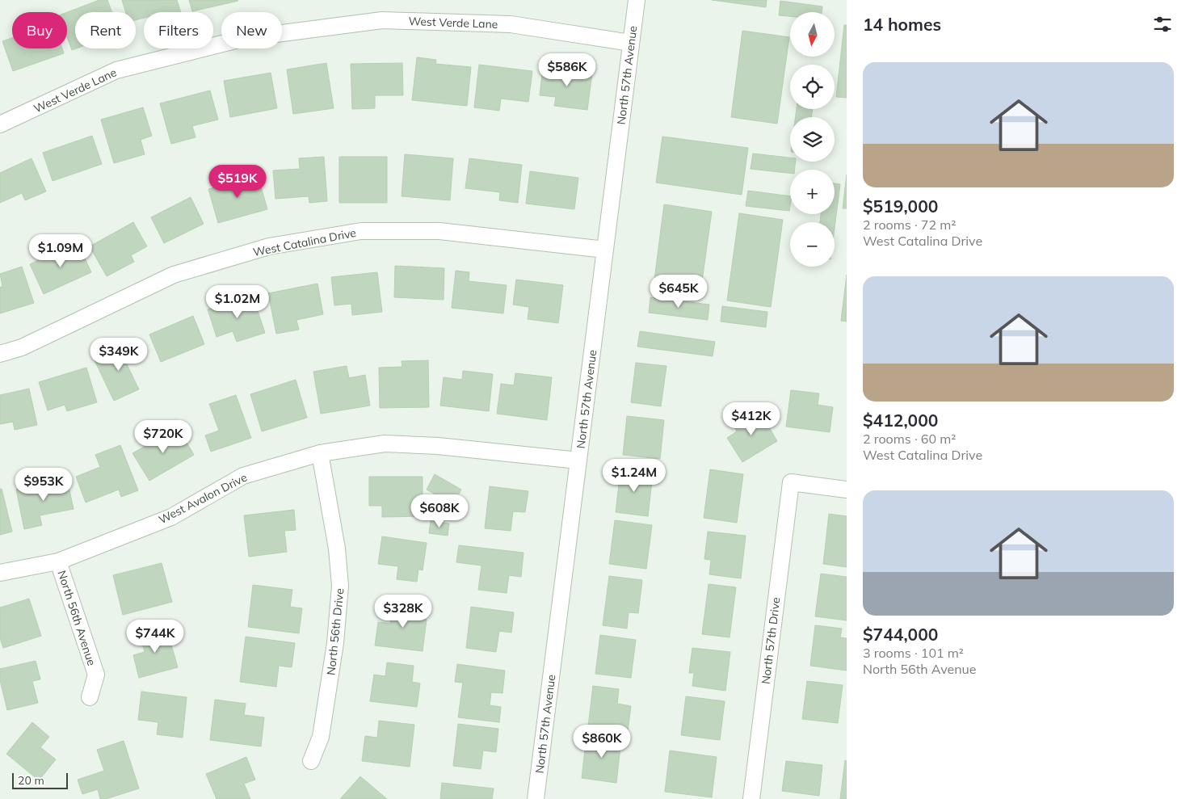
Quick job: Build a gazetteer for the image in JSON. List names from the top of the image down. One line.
{"streets":{"street":["West Verde Lane","North 57th Avenue","West Catalina Drive","West Avalon Drive","North 56th Avenue","North 56th Drive","North 57th Drive"]},"crossings":[["West Verde Lane","North 57th Avenue"],["North 57th Avenue","West Catalina Drive"],["North 57th Avenue","West Avalon Drive"],["West Avalon Drive","North 56th Avenue"],["West Avalon Drive","North 56th Drive"]],"scale_bar":"20 m","north":"bottom","page":{"heading":"14 homes","map_buttons":["+","−"],"chip":["Buy","Rent","Filters","New"],"list":[{"name":"$519,000","note":"2 rooms · 72 m² · West Catalina Drive"},{"name":"$412,000","note":"2 rooms · 60 m² · West Catalina Drive"},{"name":"$744,000","note":"3 rooms · 101 m² · North 56th Avenue"}],"price":["$586K","$519K","$1.09M","$645K","$1.02M","$349K","$412K","$720K","$1.24M","$953K","$608K","$328K","$744K","$860K"],"scale":"20 m"}}
